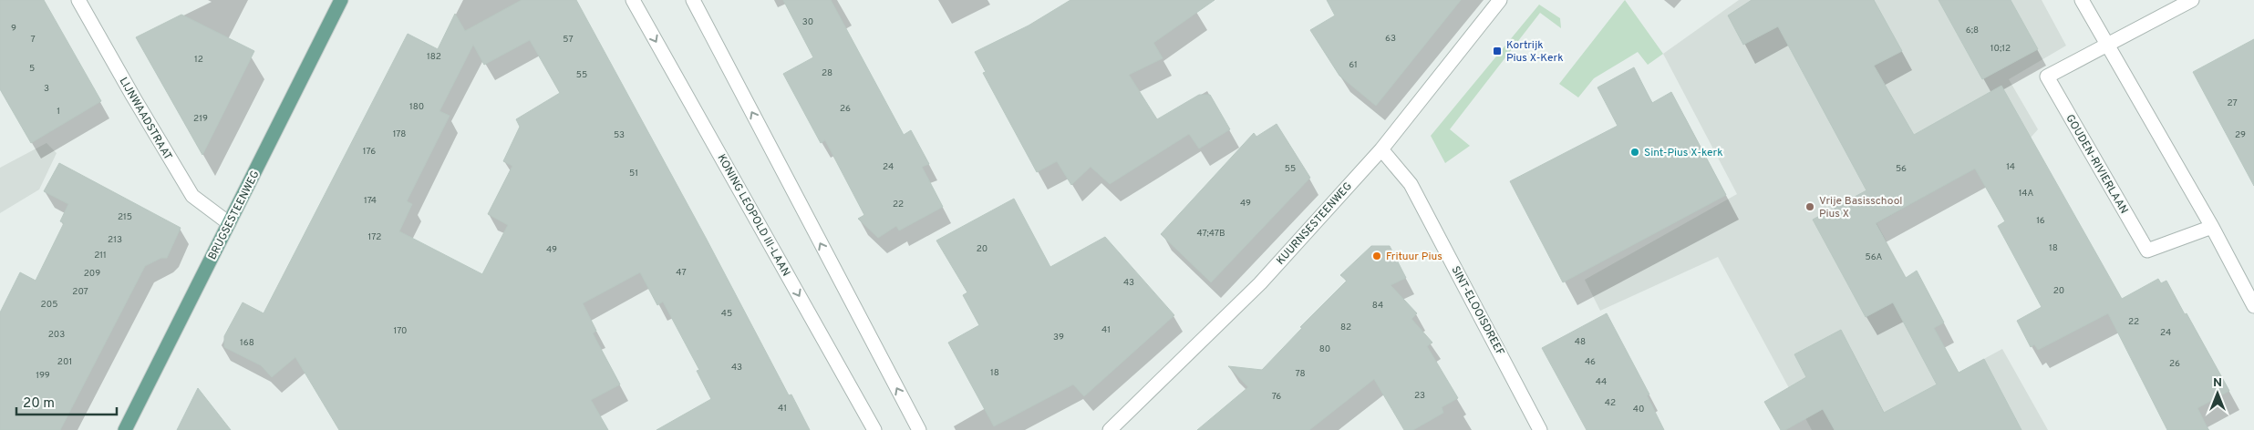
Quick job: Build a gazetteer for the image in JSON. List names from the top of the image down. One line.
{"streets":{"main road":["BRUGSESTEENWEG"],"street":["LIJNWAADSTRAAT","GOUDEN-RIVIERLAAN","KONING LEOPOLD III-LAAN","KUURNSESTEENWEG","SINT-ELOOISDREEF"]},"crossings":[["LIJNWAADSTRAAT","BRUGSESTEENWEG"],["KUURNSESTEENWEG","SINT-ELOOISDREEF"]],"places":{"transit":["Kortrijk Pius X-Kerk"],"other":["Sint-Pius X-kerk","Vrije Basisschool Pius X","Frituur Pius"]},"house_numbers":["30","9","6;8","63","7","57","10;12","182","12","61","5","28","55","3","27","180","26","1","219","178","53","29","176","24","14","55","56","51","14A","174","49","22","215","16","47;47B","172","213","18","20","49","211","56A","47","209","43","20","207","205","84","45","22","82","41","170","24","203","39","48","168","80","201","46","26","43","18","78","199","44","23","76","42","41","40"],"scale_bar":"20 m","north":"top"}
